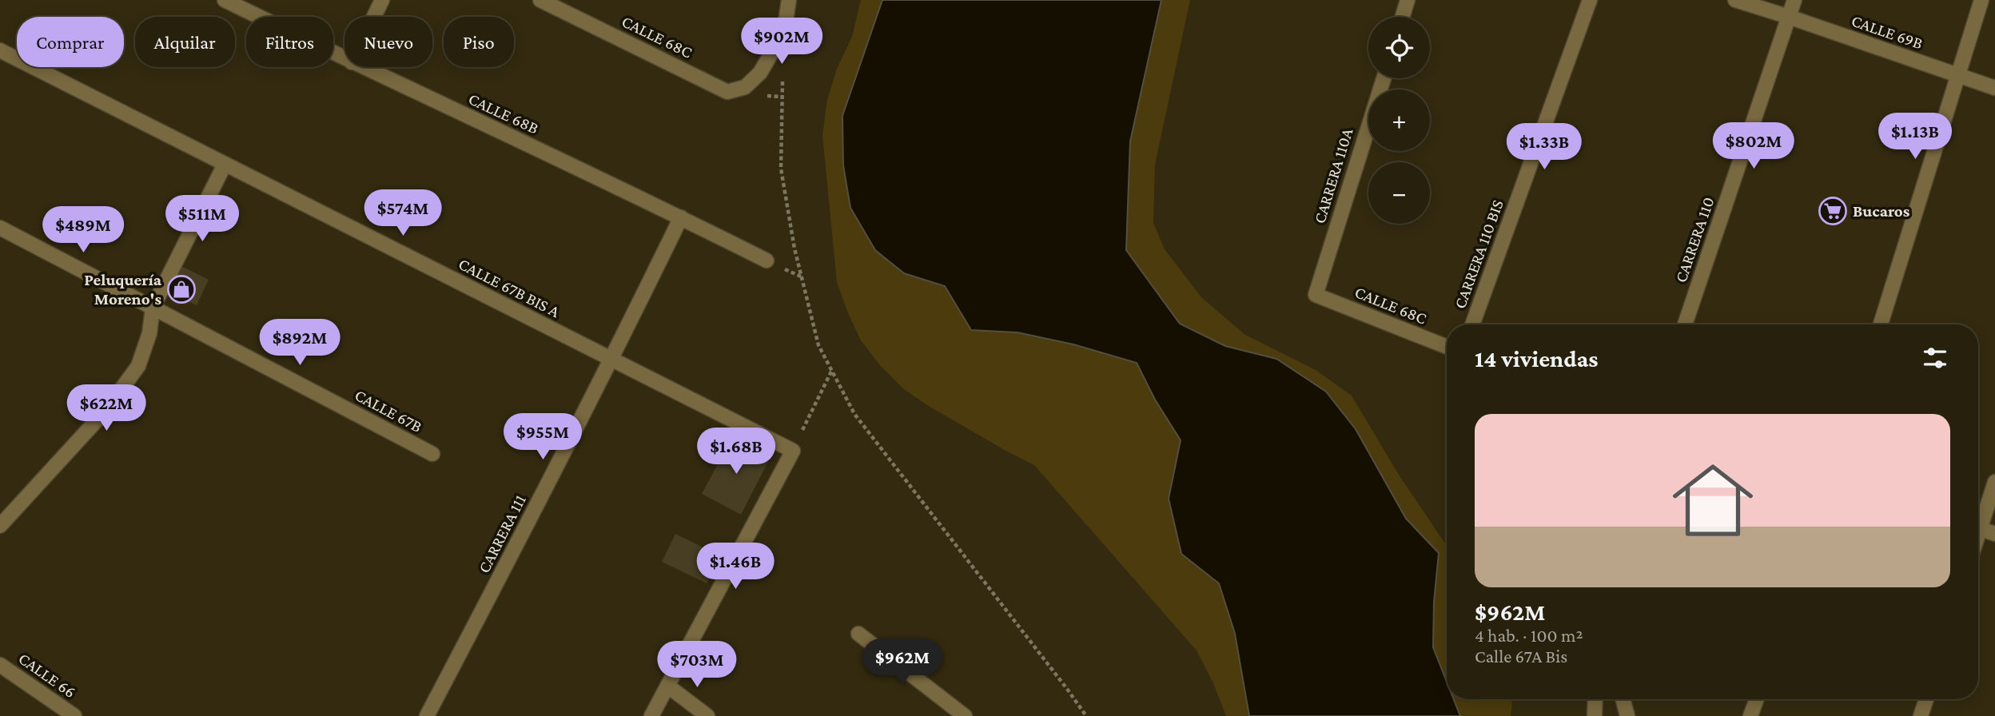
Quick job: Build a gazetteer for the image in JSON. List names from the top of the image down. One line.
{"streets":{"street":["CALLE 69B","CALLE 68C","CALLE 68B","CARRERA 110A","CARRERA 110","CARRERA 110 BIS","CALLE 67B BIS A","CALLE 67B","CARRERA 111","CALLE 66"]},"crossings":[["CALLE 69B","CARRERA 110"],["CALLE 68C","CARRERA 110A"],["CALLE 68B","CARRERA 111"],["CALLE 67B BIS A","CARRERA 111"]],"places":{"supermarket":["Bucaros"],"shop":["Peluquería Moreno's"]},"page":{"map_buttons":["+","−"],"chip":["Comprar","Alquilar","Filtros","Nuevo","Piso"],"price":["$902M","$1.13B","$802M","$1.33B","$574M","$511M","$489M","$892M","$622M","$955M","$1.68B","$1.46B","$962M","$703M"],"heading":"14 viviendas","list":[{"name":"$962M","note":"4 hab. · 100 m² · Calle 67A Bis"}]}}
